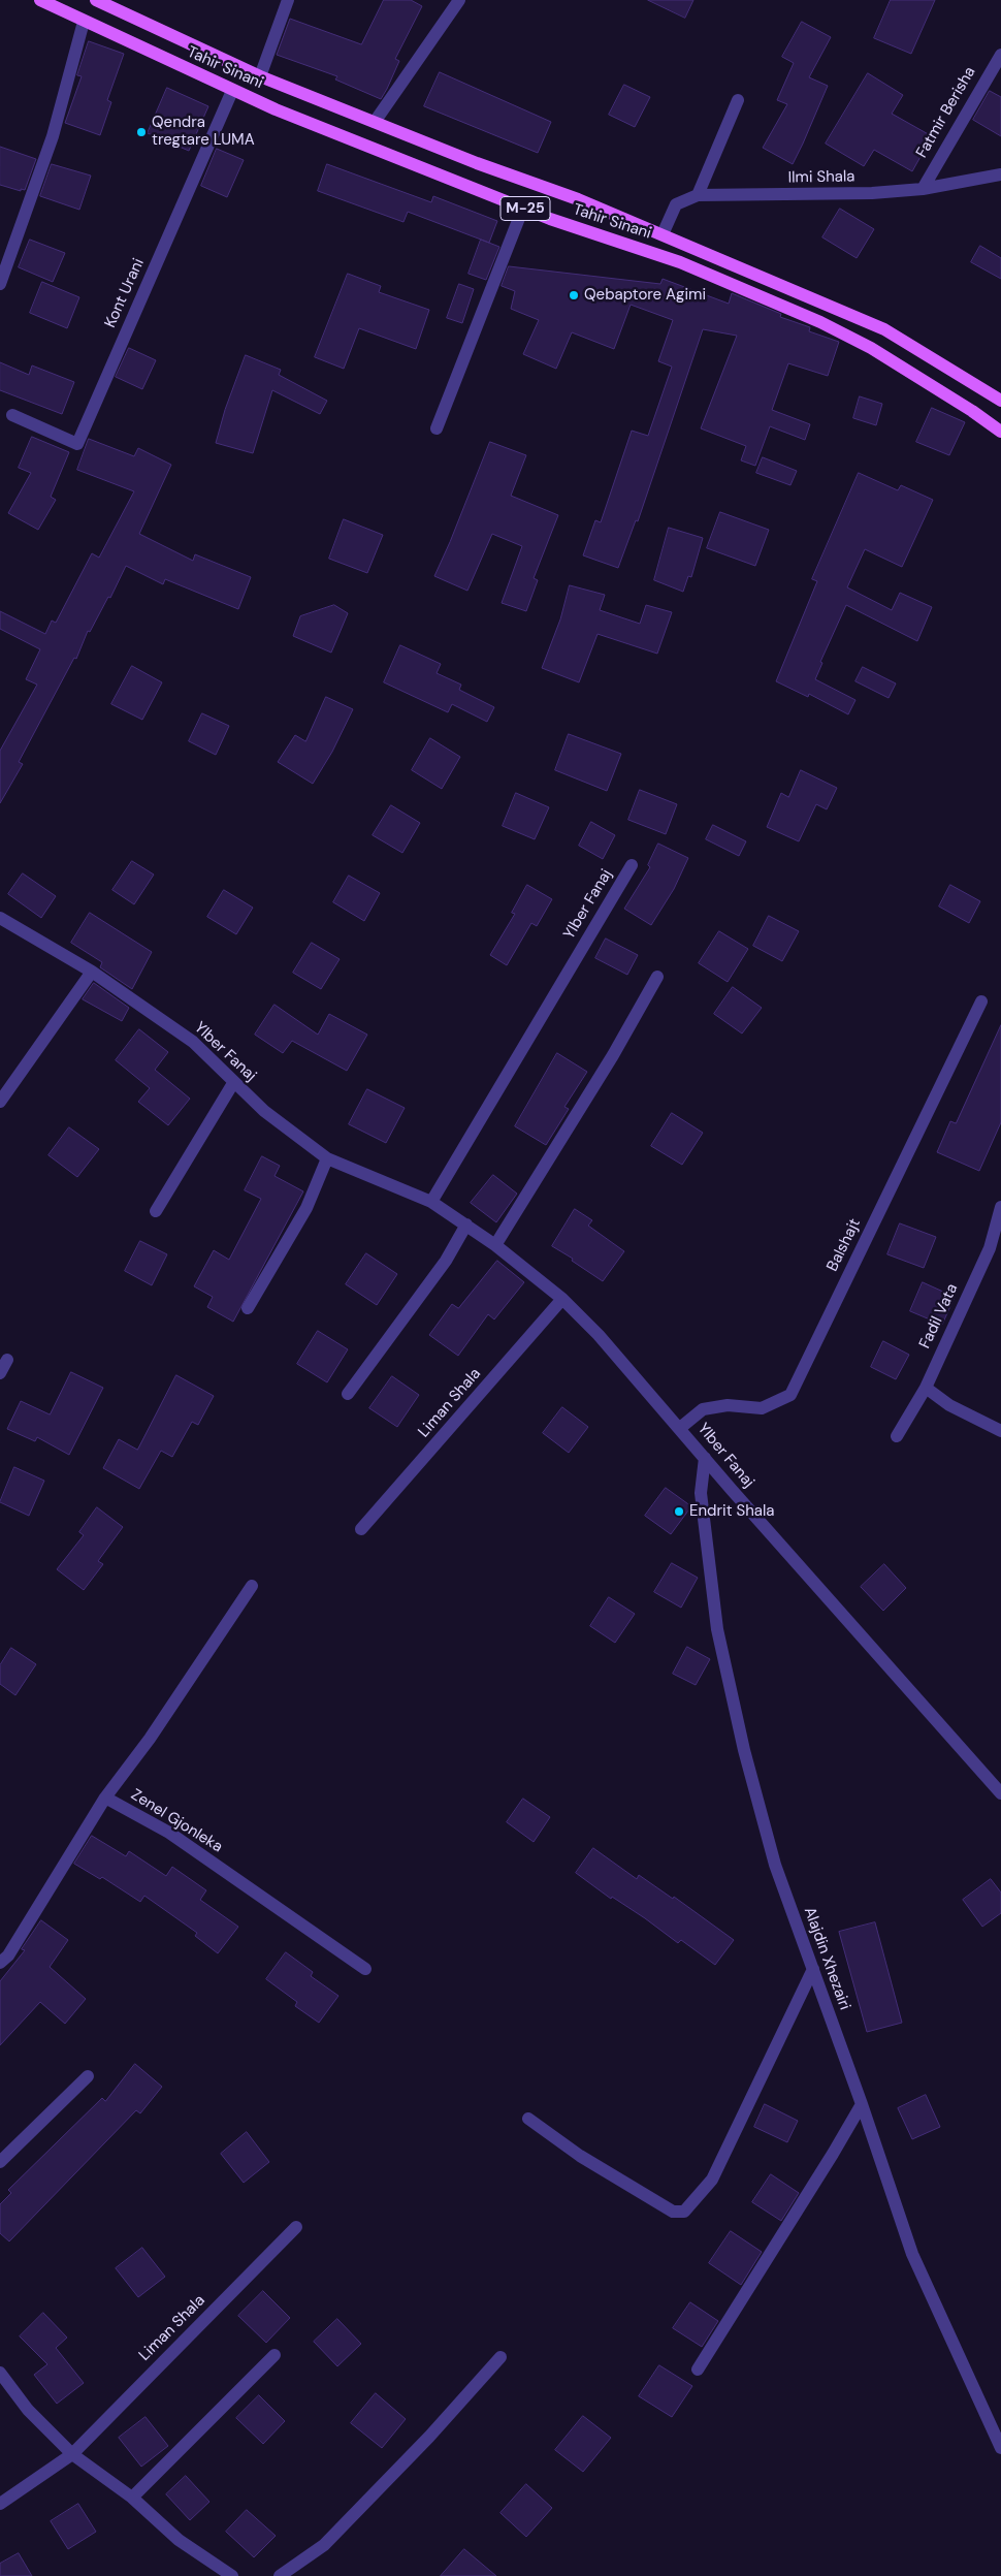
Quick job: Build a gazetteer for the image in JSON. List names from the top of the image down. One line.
{"streets":{"main road":["Tahir Sinani","M-25"],"street":["Fatmir Berisha","Ilmi Shala","Kont Urani","Ylber Fanaj","Balshajt","Fadil Vata","Liman Shala","Zenel Gjonleka","Alajdin Xhezairi"]},"crossings":[["Tahir Sinani","Ilmi Shala"],["Tahir Sinani","Kont Urani"],["Fatmir Berisha","Ilmi Shala"],["Ylber Fanaj","Balshajt"],["Ylber Fanaj","Liman Shala"],["Ylber Fanaj","Alajdin Xhezairi"]],"places":["Qendra tregtare LUMA","Qebaptore Agimi","Endrit Shala"]}
